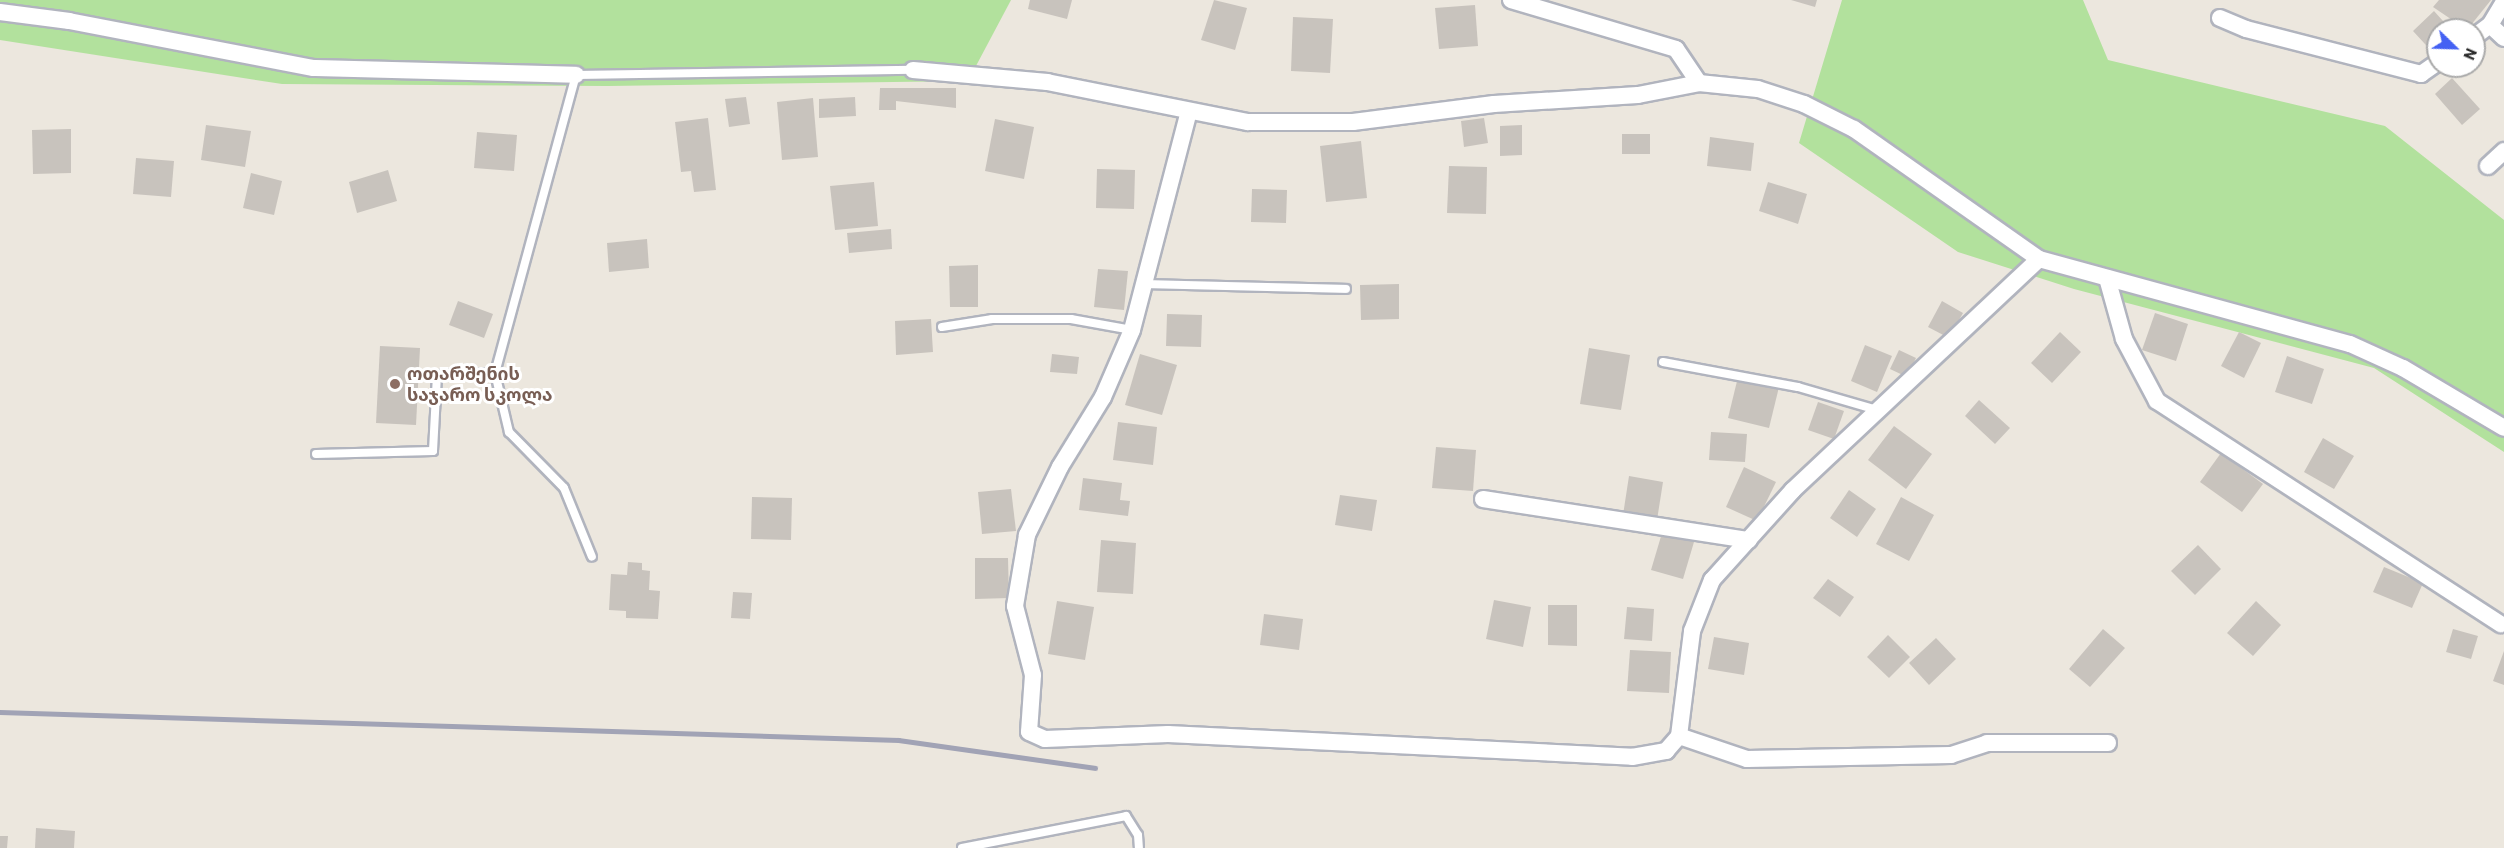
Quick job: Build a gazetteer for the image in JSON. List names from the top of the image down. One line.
{"places":["ოთარშენის საჯარო სკოლა"],"north":"bottom right"}
